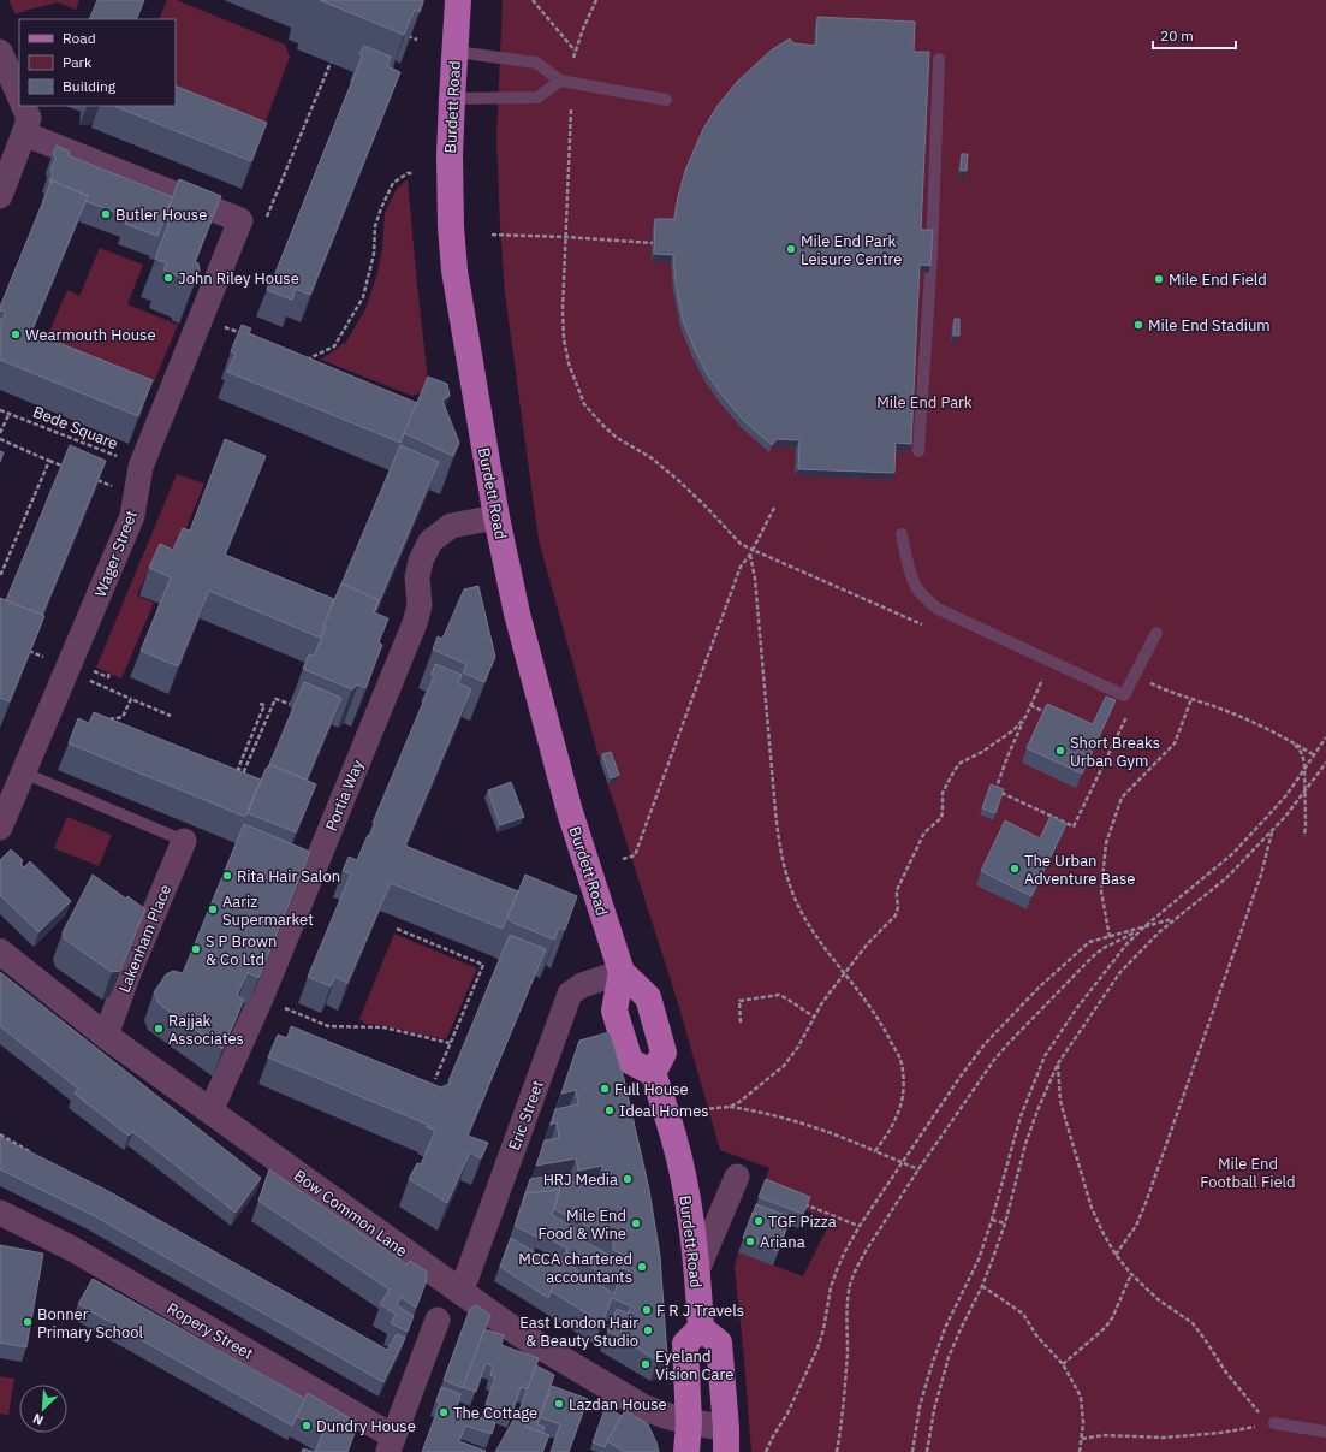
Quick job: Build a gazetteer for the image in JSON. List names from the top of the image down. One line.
{"streets":{"main road":["Burdett Road"],"street":["Wager Street","Portia Way","Lakenham Place","Eric Street","Bow Common Lane","Ropery Street"],"path":["Bede Square"]},"crossings":[["Burdett Road","Portia Way"],["Burdett Road","Eric Street"],["Bede Square","Wager Street"],["Portia Way","Bow Common Lane"],["Lakenham Place","Bow Common Lane"],["Eric Street","Bow Common Lane"]],"parks":["Mile End Park","Mile End Football Field"],"places":["Butler House","Mile End Park Leisure Centre","John Riley House","Mile End Field","Mile End Stadium","Wearmouth House","Short Breaks Urban Gym","The Urban Adventure Base","Rita Hair Salon","Aariz Supermarket","S P Brown & Co Ltd","Rajjak Associates","Full House","Ideal Homes","HRJ Media","TGF Pizza","Mile End Food & Wine","Ariana","MCCA chartered accountants","F R J Travels","Bonner Primary School","East London Hair & Beauty Studio","Eyeland Vision Care","Lazdan House","The Cottage","Dundry House"],"legend":["Road","Park","Building"],"scale_bar":"20 m","north":"bottom left"}
